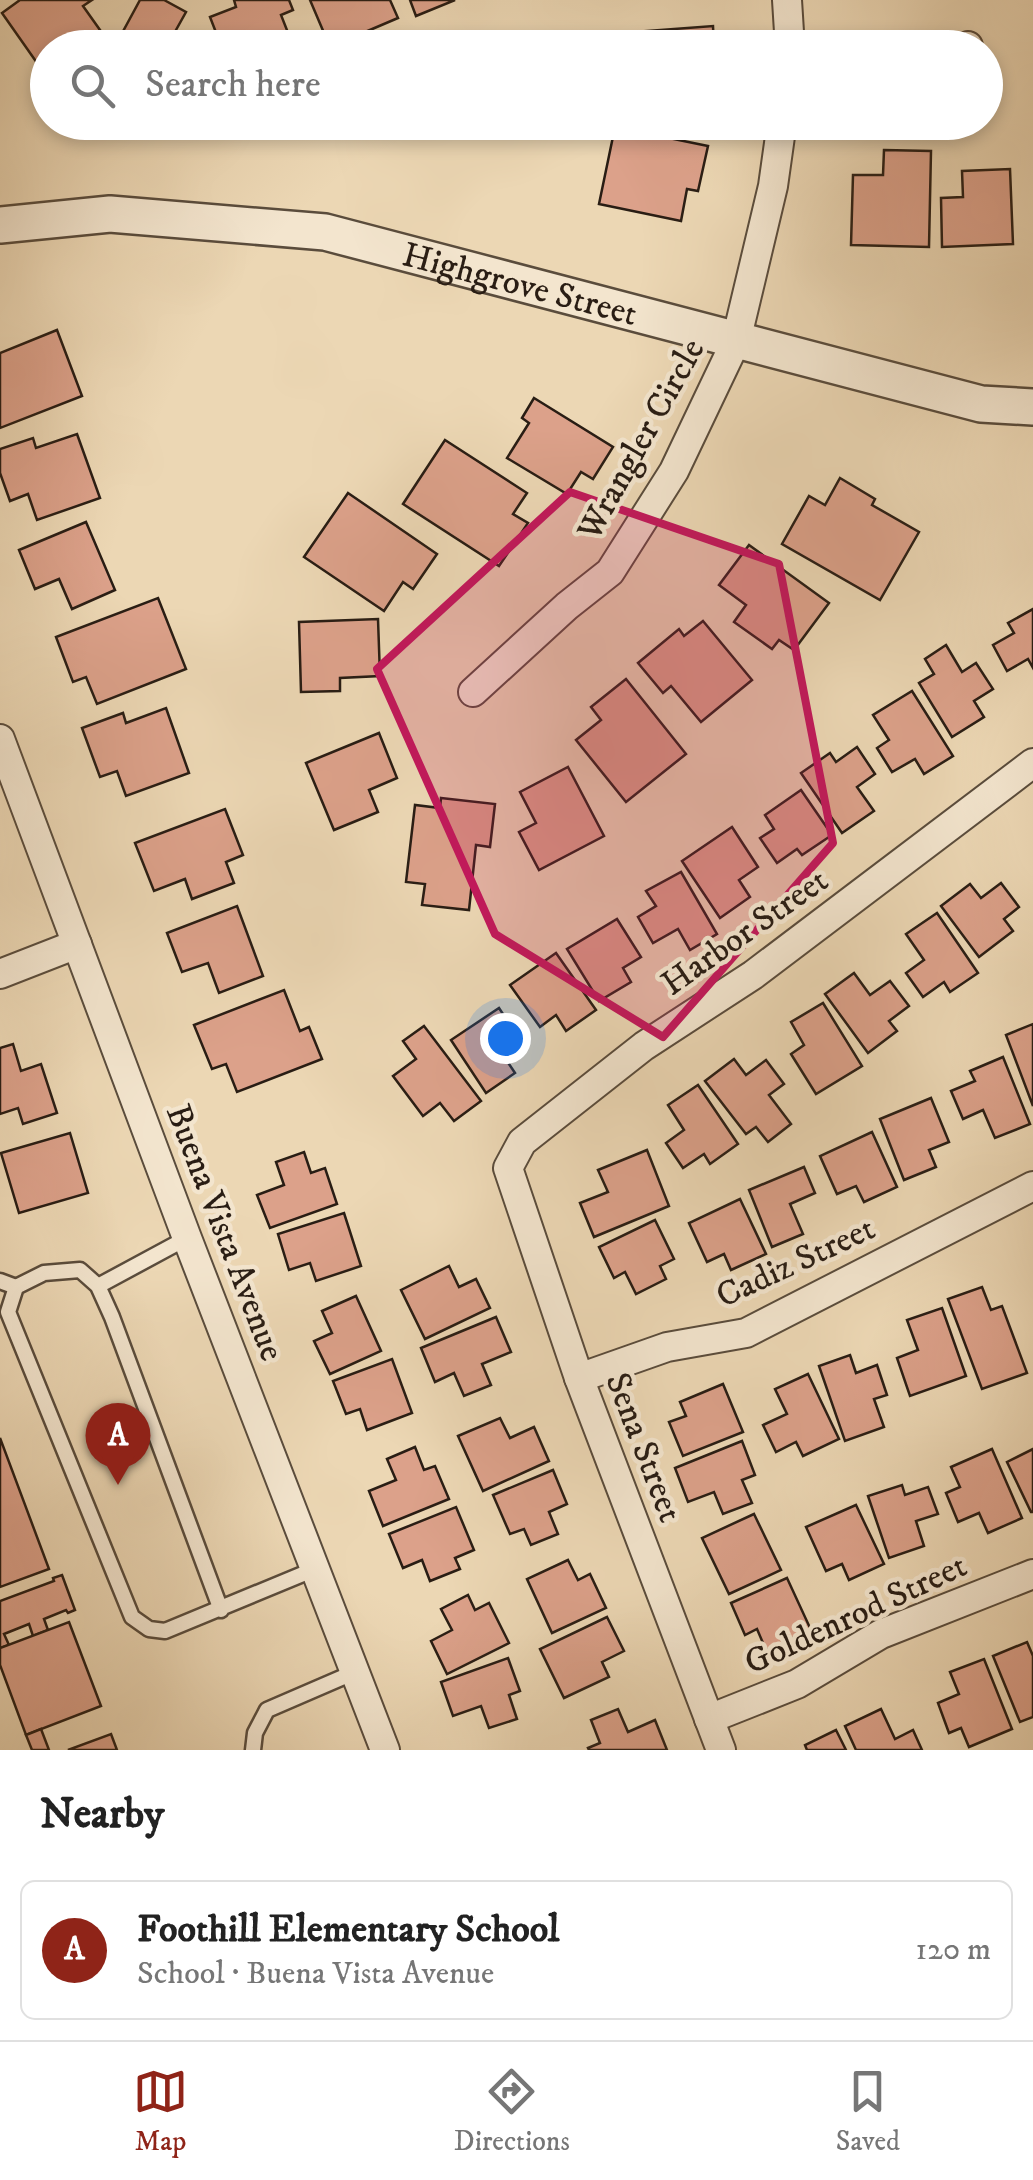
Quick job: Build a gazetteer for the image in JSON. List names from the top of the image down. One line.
{"streets":{"street":["Highgrove Street","Wrangler Circle","Harbor Street","Buena Vista Avenue","Cadiz Street","Sena Street","Goldenrod Street"]},"crossings":[["Highgrove Street","Wrangler Circle"],["Harbor Street","Sena Street"],["Cadiz Street","Sena Street"],["Sena Street","Goldenrod Street"]],"page":{"search":"Search here","pins":"A","heading":"Nearby","list":[{"mark":"A","name":"Foothill Elementary School","note":"School · Buena Vista Avenue","value":"120 m"}],"nav":["Map","Directions","Saved"]}}
